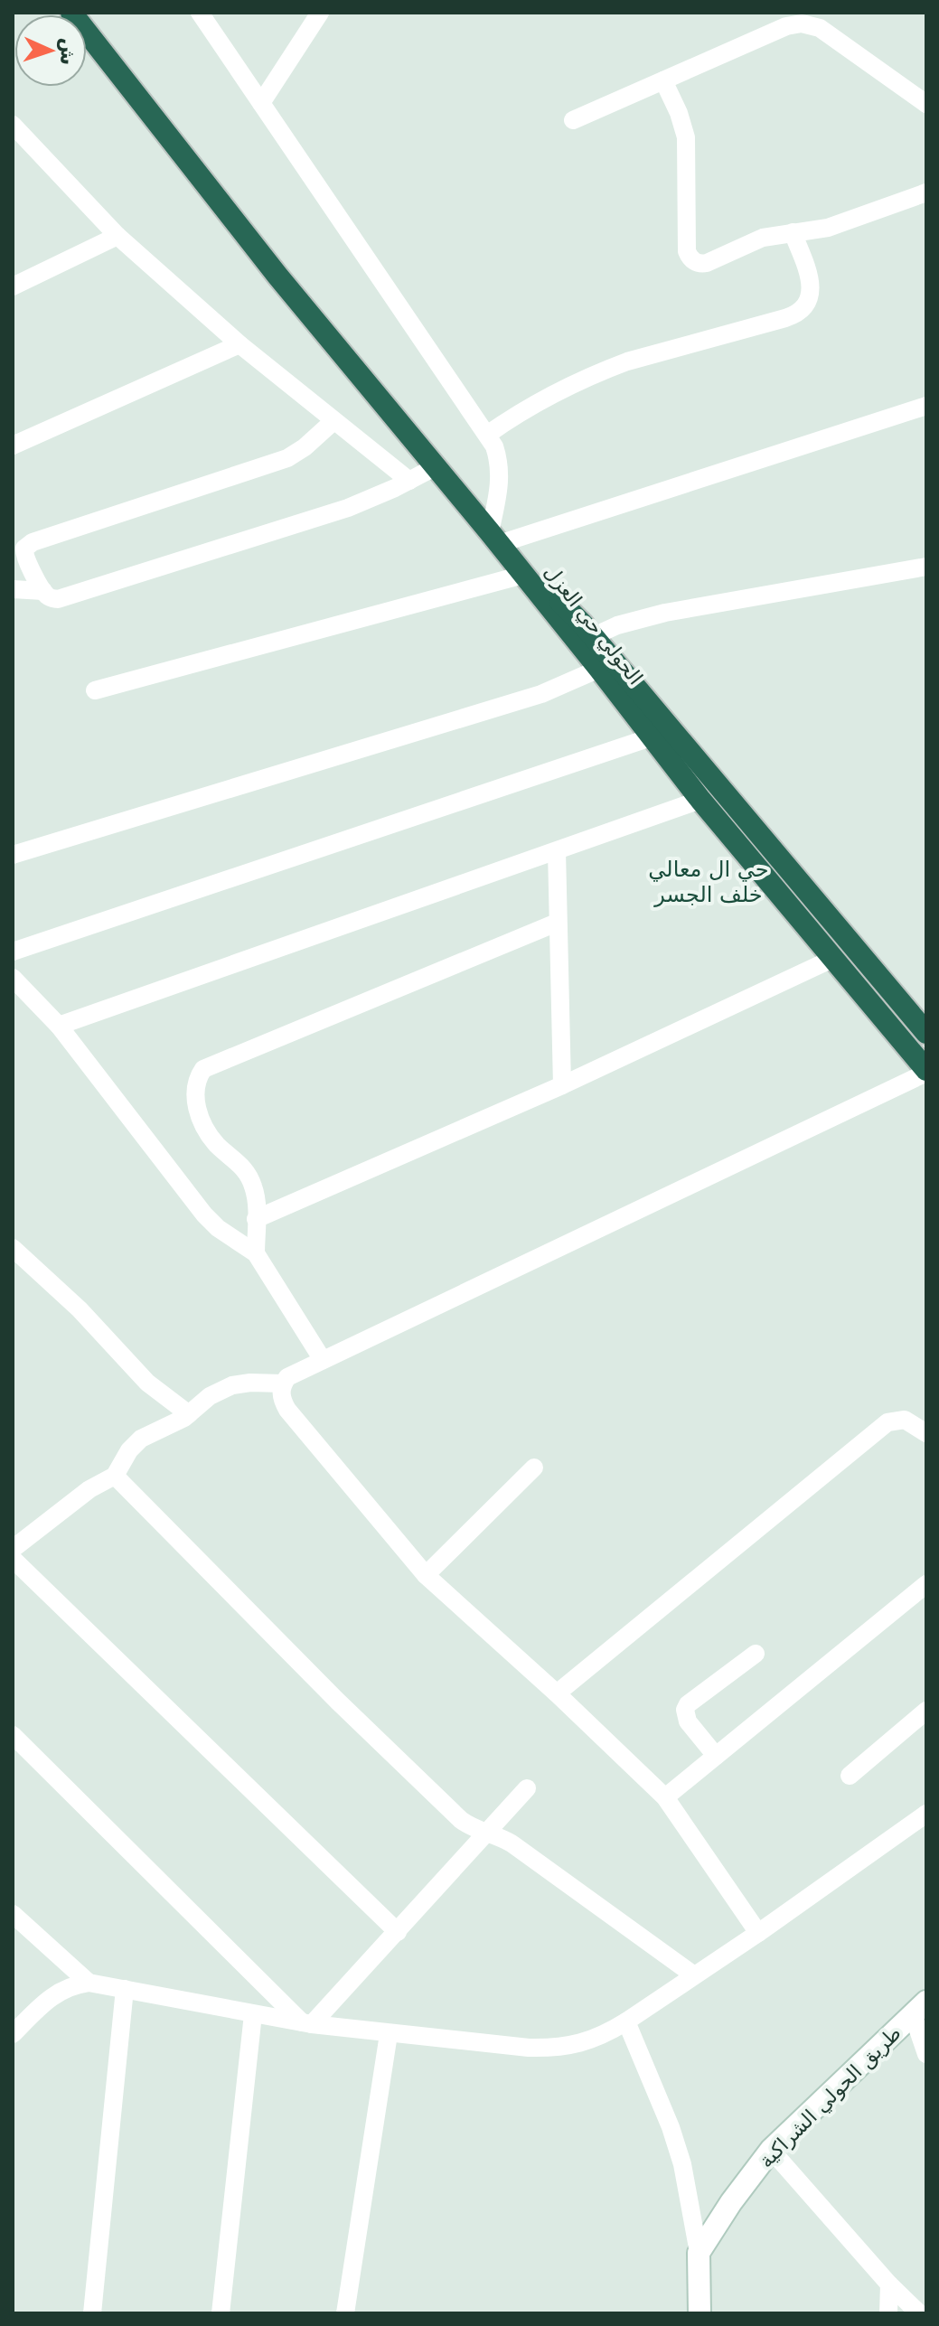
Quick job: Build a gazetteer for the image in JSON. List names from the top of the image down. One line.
{"streets":{"highway":["الحولي حي العزل"],"street":["طريق الحولي الشراكية"]},"districts":["حي ال معالي خلف الجسر"],"north":"right"}
